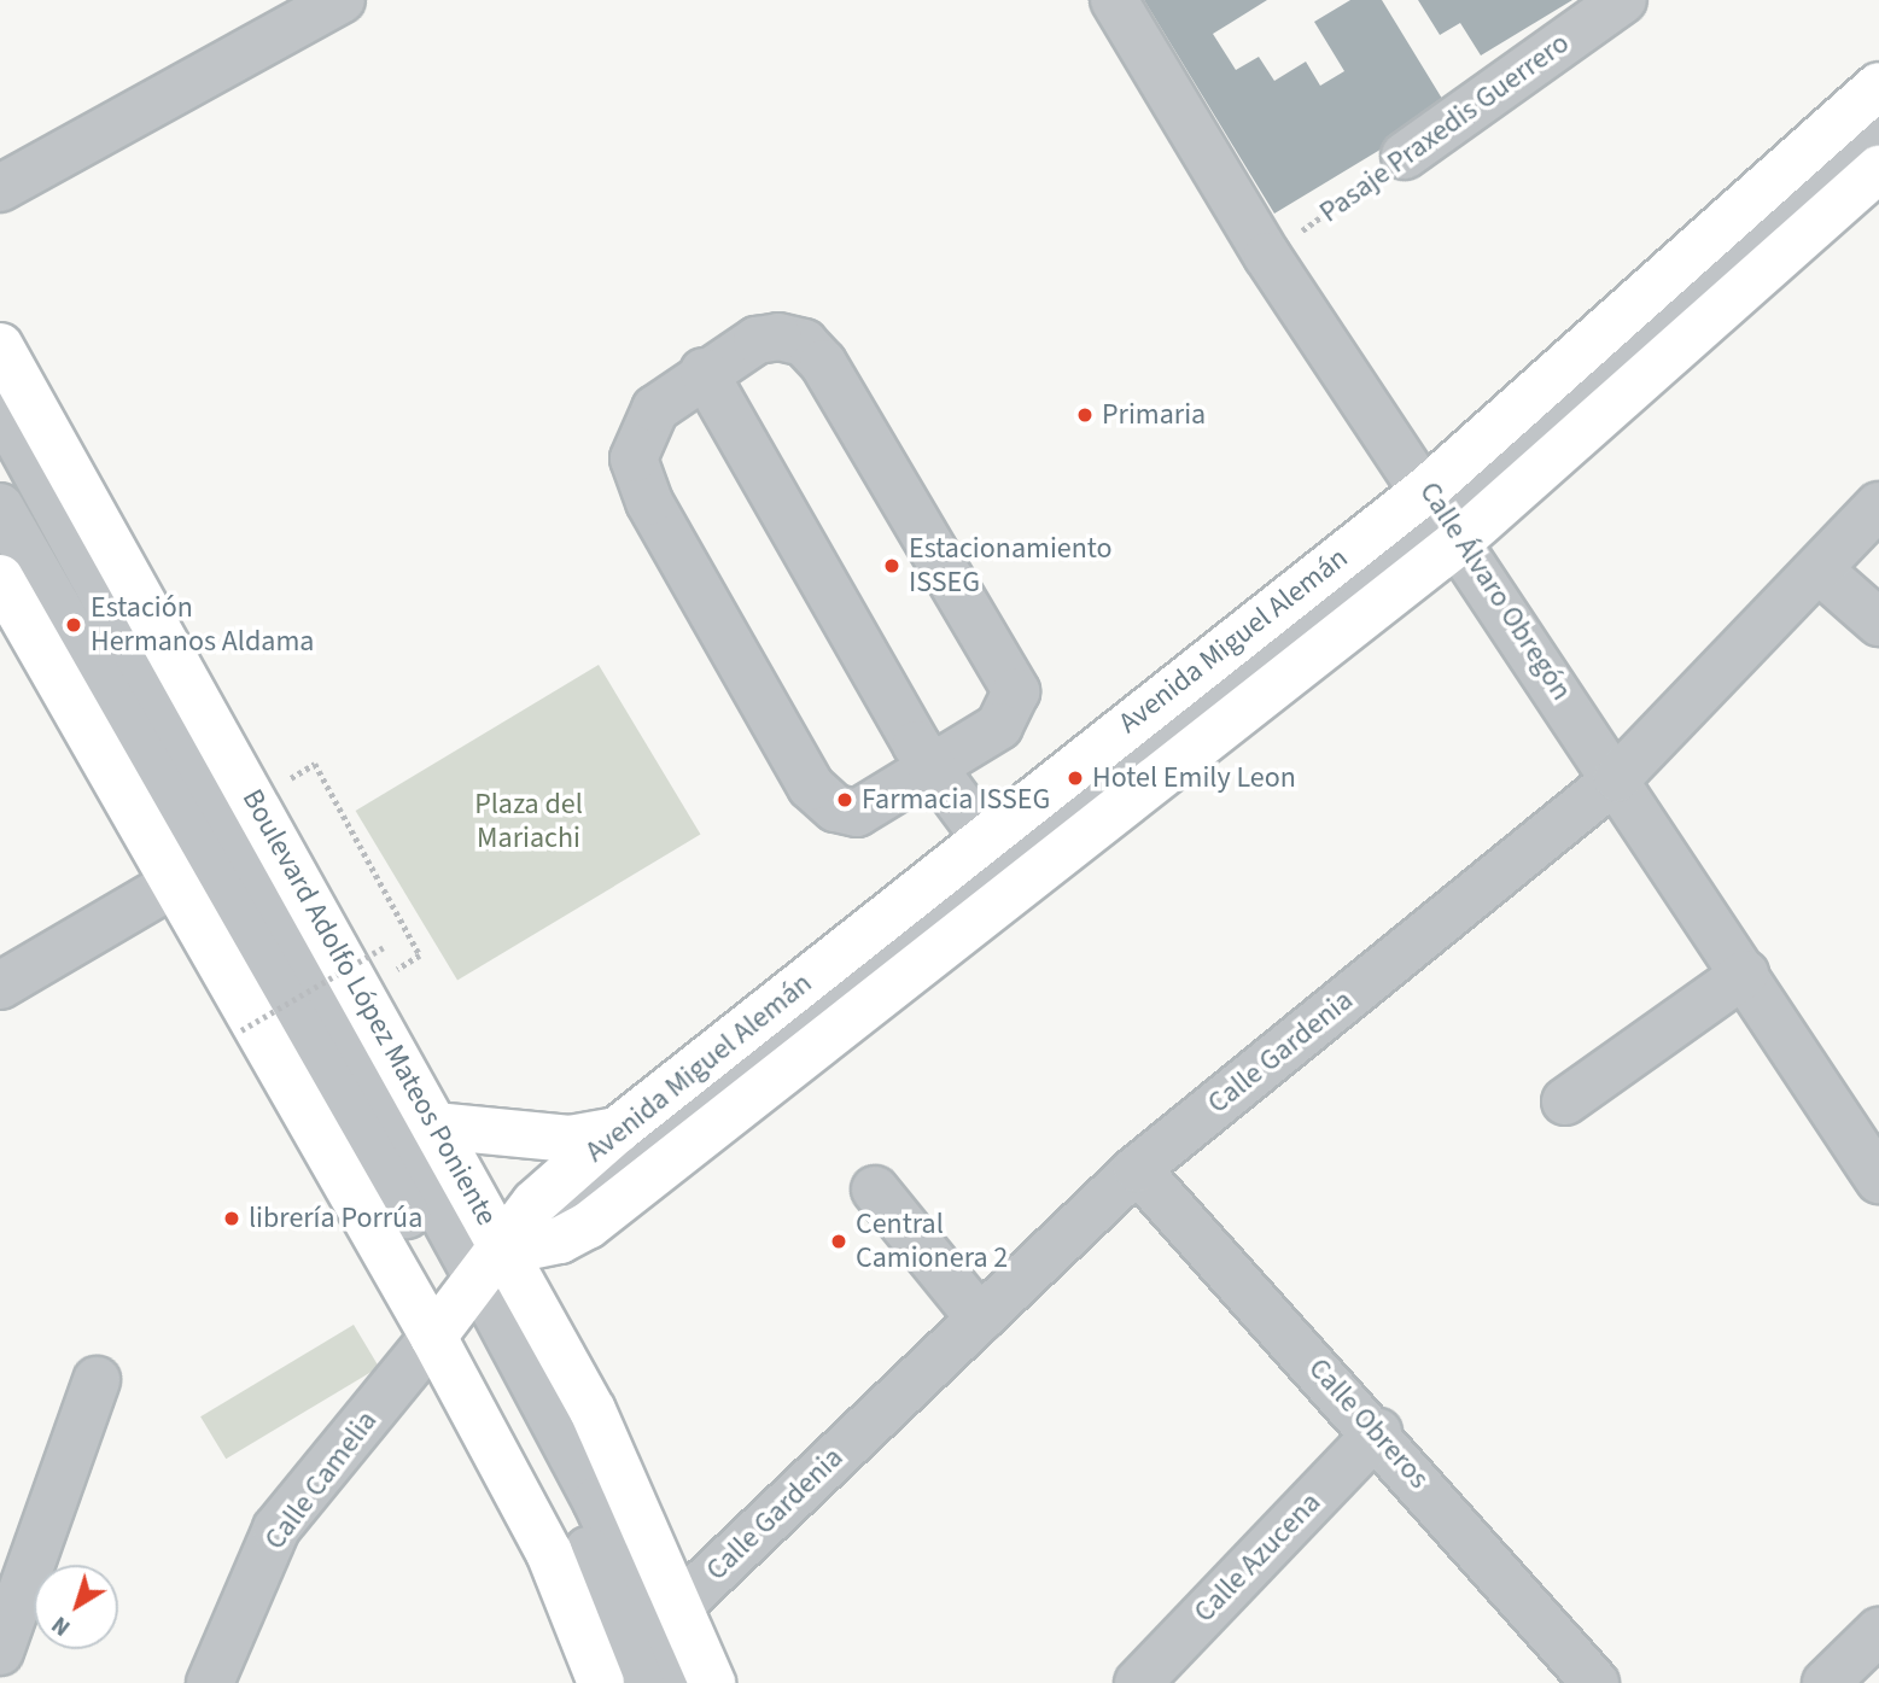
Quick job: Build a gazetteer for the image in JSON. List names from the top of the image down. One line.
{"streets":{"main road":["Avenida Miguel Alemán","Boulevard Adolfo López Mateos Poniente"],"street":["Pasaje Praxedis Guerrero","Calle Álvaro Obregón","Calle Gardenia","Calle Obreros","Calle Camelia","Calle Azucena"]},"crossings":[["Pasaje Praxedis Guerrero","Calle Álvaro Obregón"],["Calle Álvaro Obregón","Avenida Miguel Alemán"],["Calle Álvaro Obregón","Calle Gardenia"],["Avenida Miguel Alemán","Boulevard Adolfo López Mateos Poniente"],["Avenida Miguel Alemán","Calle Camelia"],["Boulevard Adolfo López Mateos Poniente","Calle Gardenia"],["Boulevard Adolfo López Mateos Poniente","Calle Camelia"],["Calle Gardenia","Calle Obreros"],["Calle Obreros","Calle Azucena"]],"parks":["Plaza del Mariachi"],"places":["Primaria","Estacionamiento ISSEG","Estación Hermanos Aldama","Hotel Emily Leon","Farmacia ISSEG","librería Porrúa","Central Camionera 2"],"north":"bottom left"}
